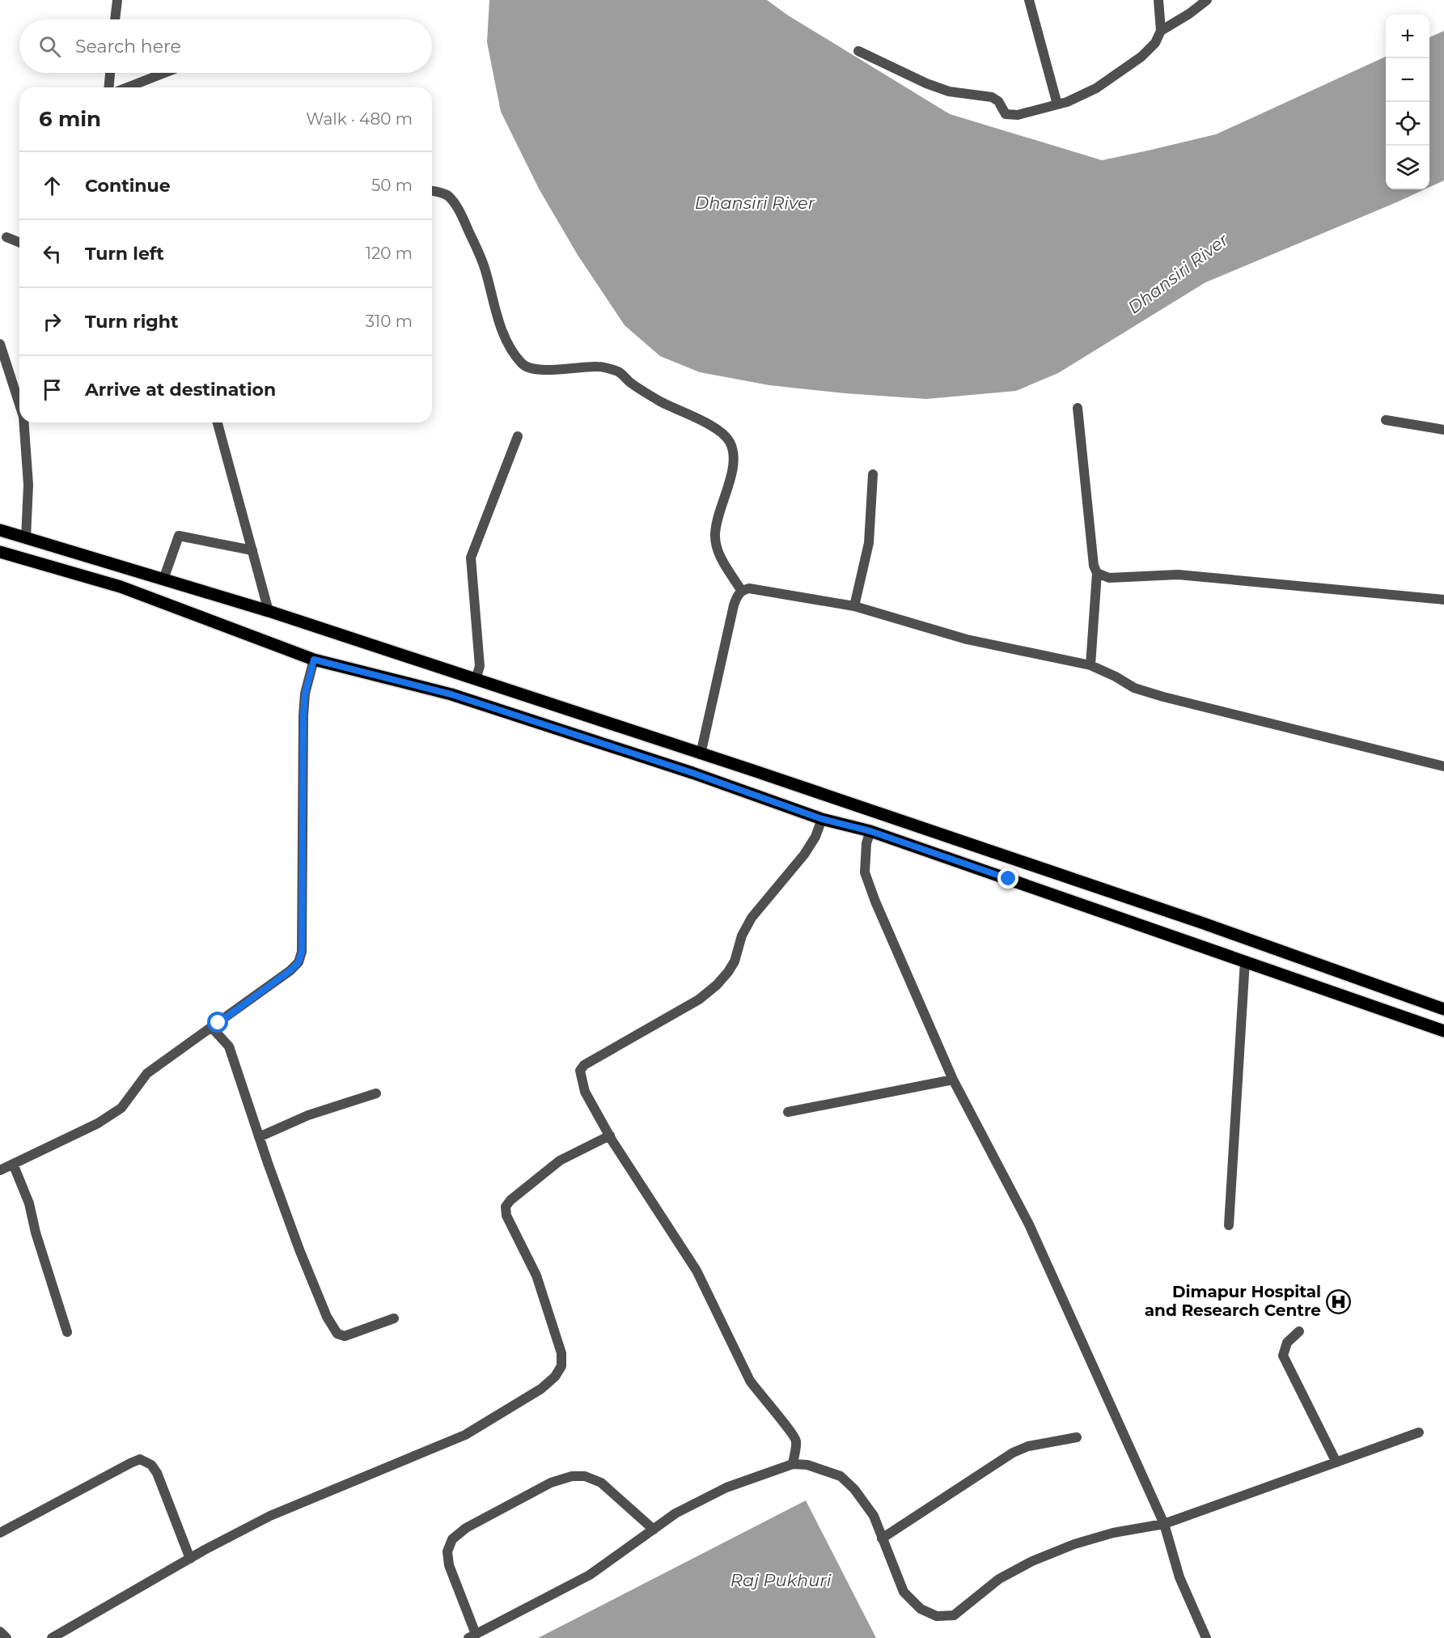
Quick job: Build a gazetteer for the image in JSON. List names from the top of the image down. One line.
{"water":["Dhansiri River","Raj Pukhuri"],"places":{"hospital":["Dimapur Hospital and Research Centre"]},"page":{"map_buttons":["+","−"],"search":"Search here","heading":["6 min","Walk · 480 m"],"list":[["Continue","50 m"],["Turn left","120 m"],["Turn right","310 m"],"Arrive at destination"]}}
